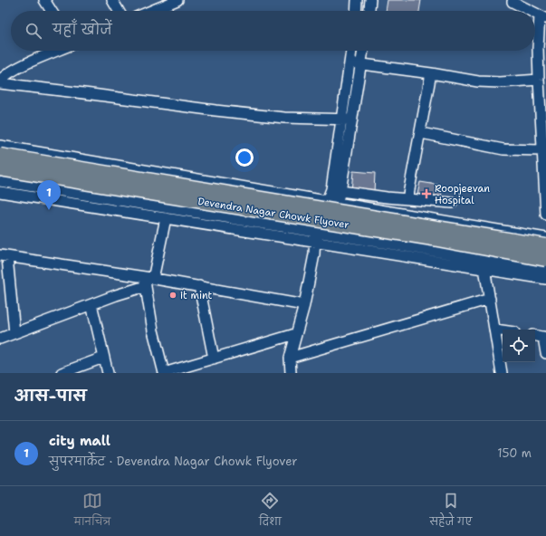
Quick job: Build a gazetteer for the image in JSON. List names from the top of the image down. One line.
{"streets":{"highway":["Devendra Nagar Chowk Flyover"]},"places":{"health":["Roopjeevan Hospital"],"other":["it mint"]},"page":{"search":"यहाँ खोजें","pins":"1","heading":"आस-पास","list":[{"mark":"1","name":"city mall","note":"सुपरमार्केट · Devendra Nagar Chowk Flyover","value":"150 m"}],"nav":["मानचित्र","दिशा","सहेजे गए"]}}
